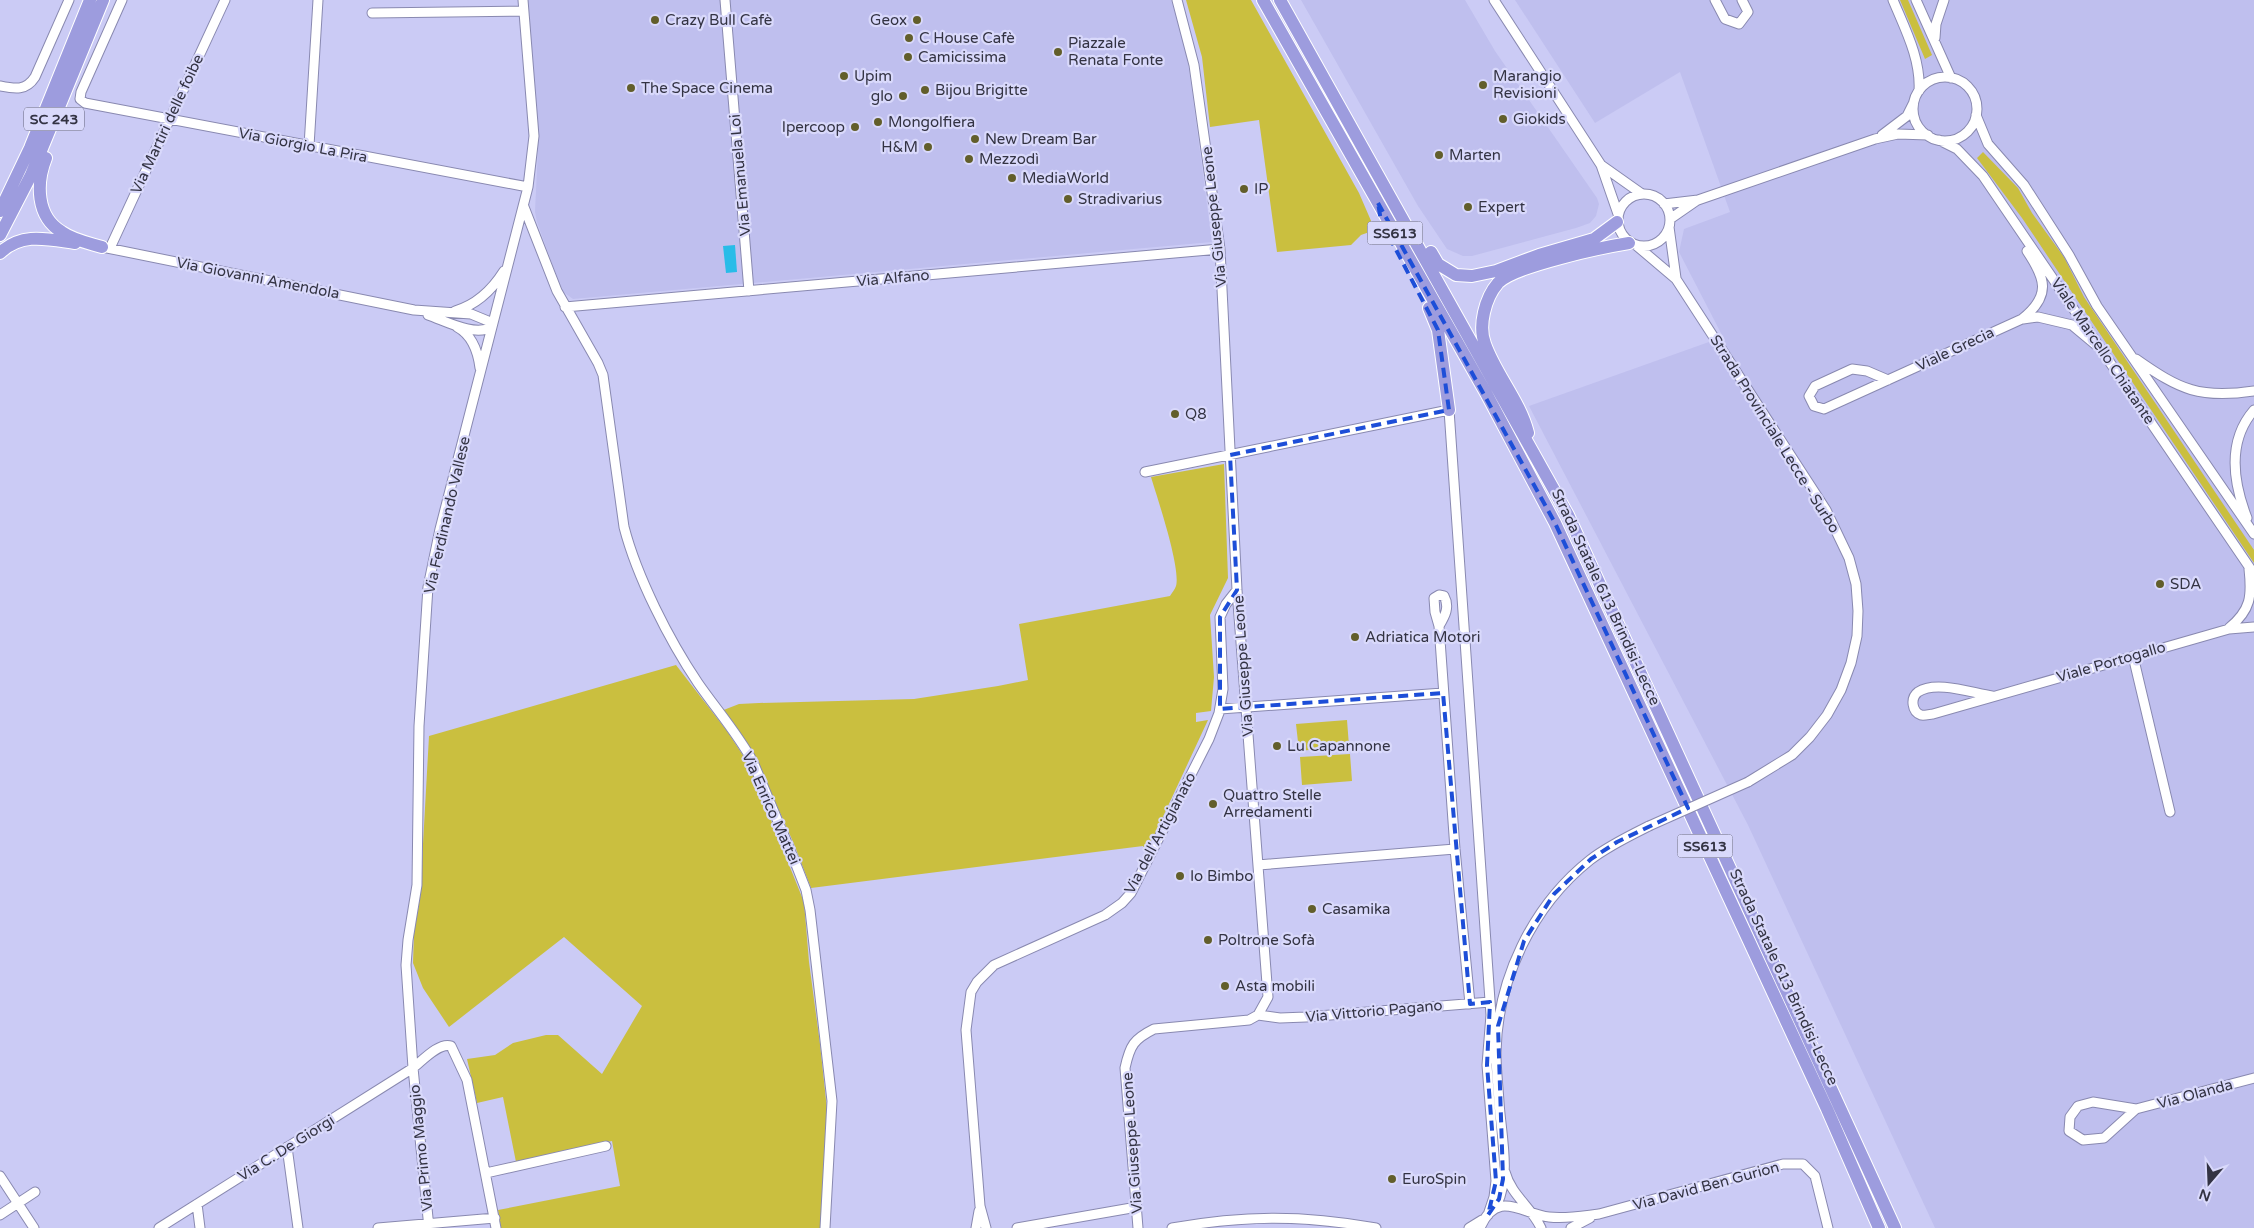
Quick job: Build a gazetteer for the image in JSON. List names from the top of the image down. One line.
{"streets":{"highway":["SC 243","SS613","Strada Statale 613 Brindisi-Lecce"],"street":["Via Martiri delle foibe","Via Giorgio La Pira","Via Emanuela Loi","Via Giuseppe Leone","Via Giovanni Amendola","Via Alfano","Viale Grecia","Viale Marcello Chiatante","Strada Provinciale Lecce - Surbo","Via Ferdinando Vallese","Viale Portogallo","Via Enrico Mattei","Via dell'Artigianato","Via Vittorio Pagano","Via Olanda","Via C. De Giorgi","Via Primo Maggio","Via David Ben Gurion"]},"crossings":[["Via Martiri delle foibe","Via Giorgio La Pira"],["Via Martiri delle foibe","Via Giovanni Amendola"],["Via Giorgio La Pira","Via Ferdinando Vallese"],["Via Emanuela Loi","Via Alfano"],["Via Giuseppe Leone","Via Alfano"],["Via Giuseppe Leone","Via dell'Artigianato"],["Via Giuseppe Leone","Via Vittorio Pagano"],["Via Giovanni Amendola","Via Ferdinando Vallese"],["Via Alfano","Via Enrico Mattei"],["Viale Grecia","Viale Marcello Chiatante"],["Via Ferdinando Vallese","Via Enrico Mattei"],["Via Ferdinando Vallese","Via C. De Giorgi"],["Via Ferdinando Vallese","Via Primo Maggio"],["Via C. De Giorgi","Via Primo Maggio"]],"places":["Crazy Bull Cafè","Geox","C House Cafè","Piazzale Renata Fonte","Camicissima","Upim","Marangio Revisioni","The Space Cinema","Bijou Brigitte","glo","Giokids","Mongolfiera","Ipercoop","New Dream Bar","H&M","Marten","Mezzodì","MediaWorld","IP","Stradivarius","Expert","Q8","SDA","Adriatica Motori","Lu Capannone","Quattro Stelle Arredamenti","Io Bimbo","Casamika","Poltrone Sofà","Asta mobili","EuroSpin"],"north":"bottom"}
